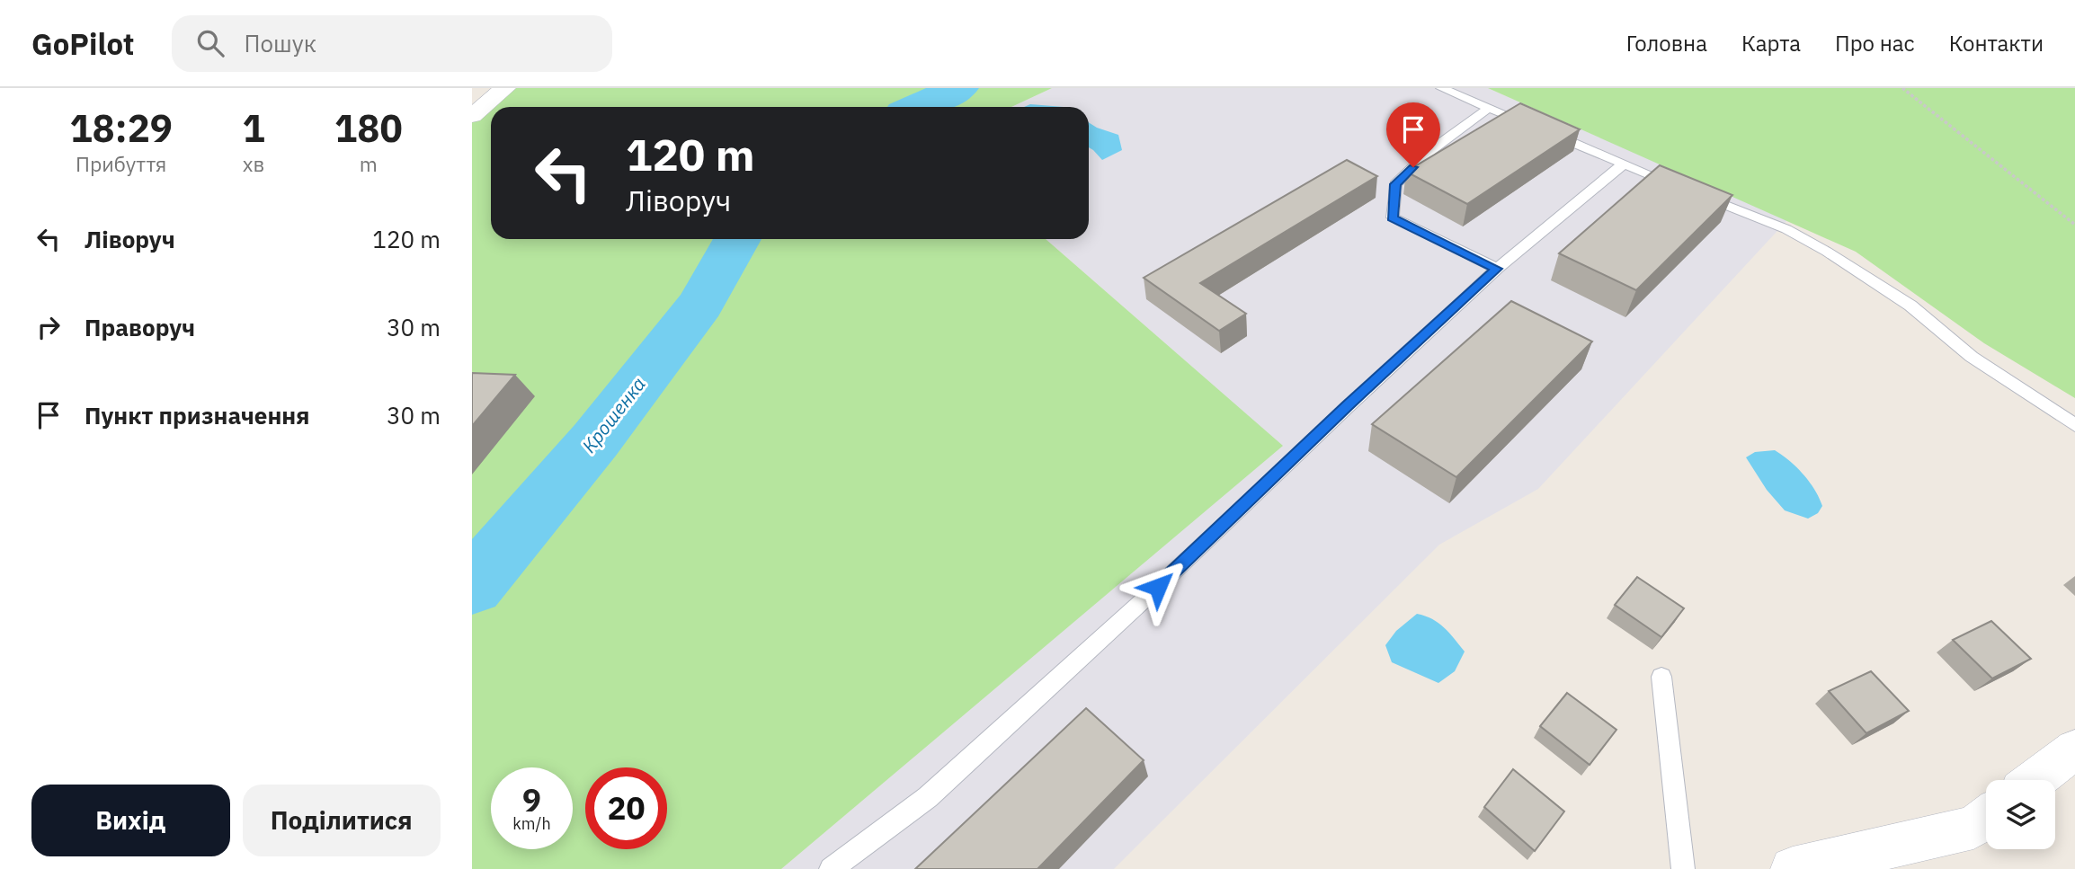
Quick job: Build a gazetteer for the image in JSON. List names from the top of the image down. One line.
{"water":["Крошенка"],"page":{"header":"GoPilot","search":"Пошук","nav":["Головна","Карта","Про нас","Контакти"],"eta":["18:29","Прибуття","1","хв","180","m"],"turn":["120 m","Ліворуч"],"list":[{"name":"Ліворуч","value":"120 m"},{"name":"Праворуч","value":"30 m"},{"name":"Пункт призначення","value":"30 m"}],"speed":"9 km/h","limit":"20","buttons":["Вихід","Поділитися"]}}
